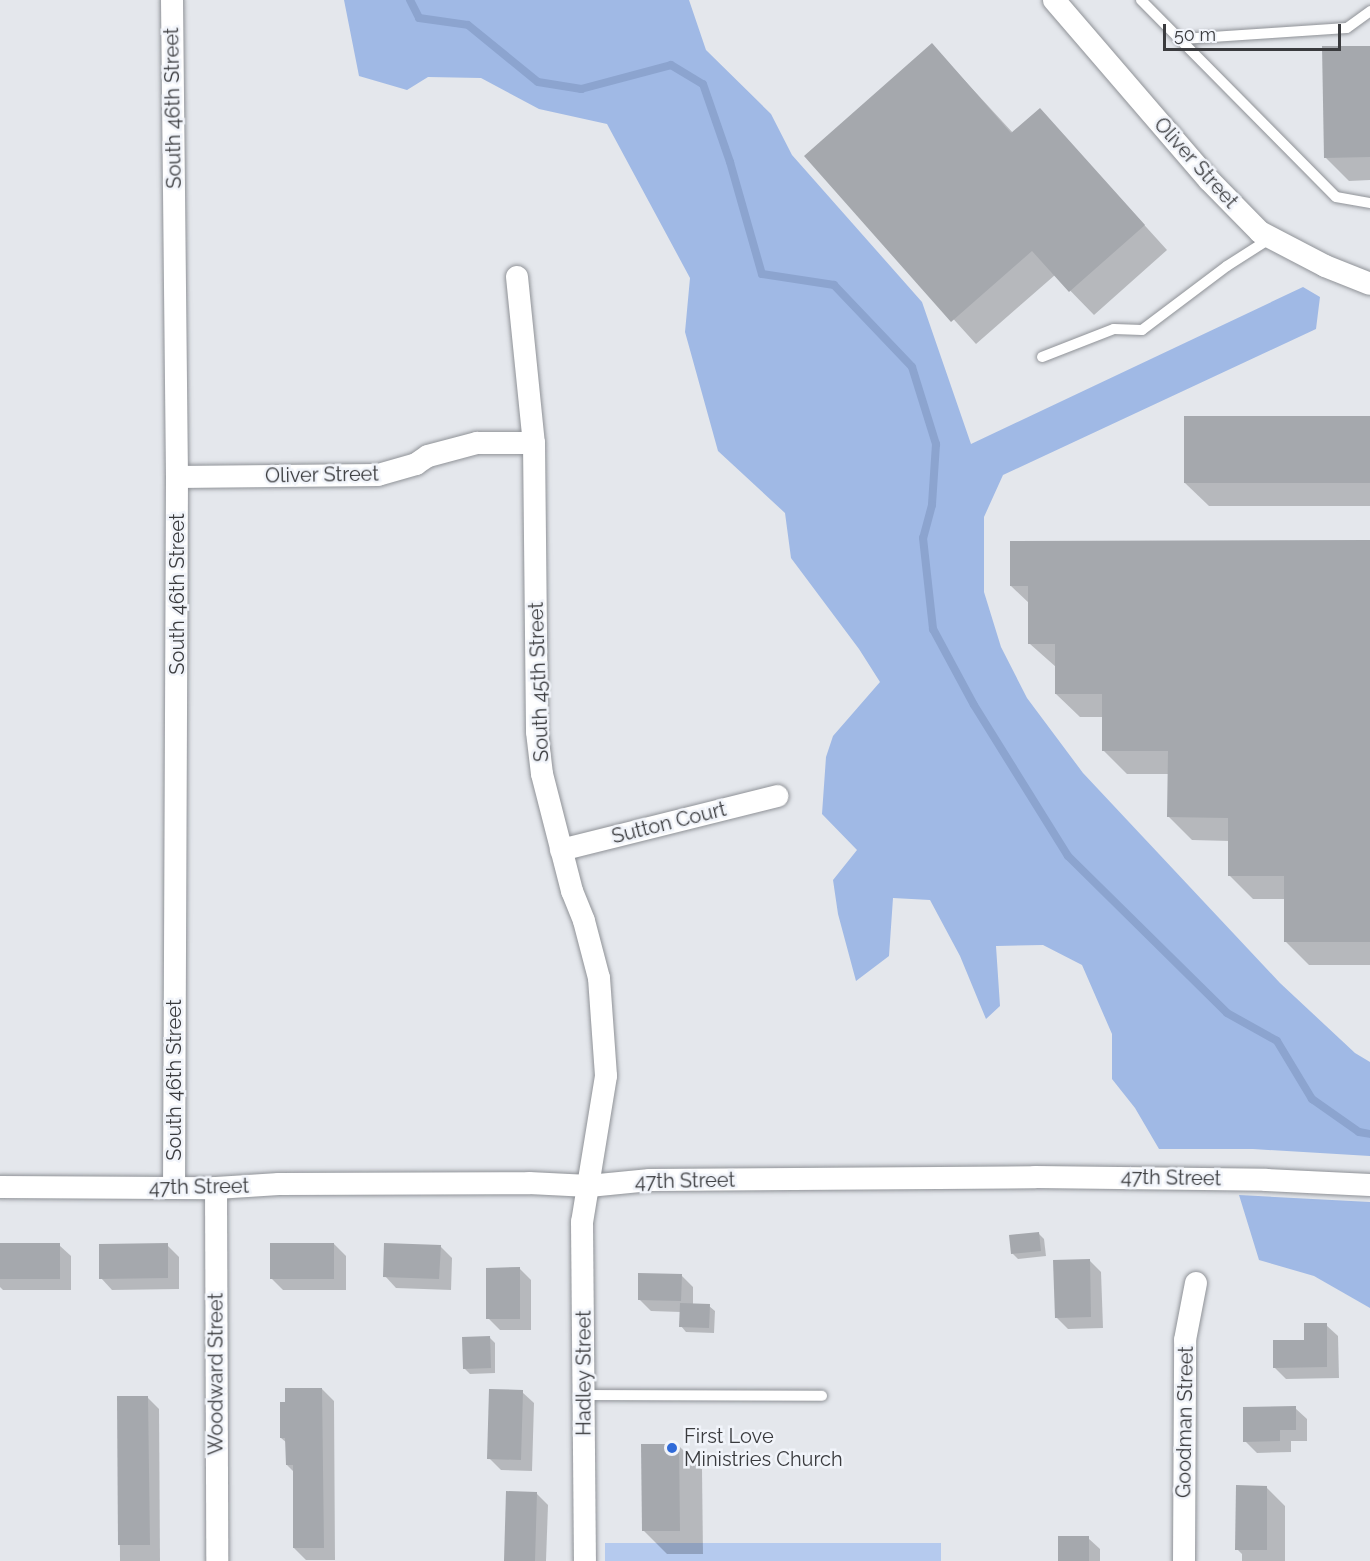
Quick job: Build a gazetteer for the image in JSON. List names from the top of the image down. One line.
{"streets":{"street":["South 46th Street","Oliver Street","South 45th Street","Sutton Court","47th Street","Hadley Street","Woodward Street","Goodman Street"]},"crossings":[["South 46th Street","Oliver Street"],["South 46th Street","47th Street"],["Oliver Street","South 45th Street"],["South 45th Street","Sutton Court"],["South 45th Street","47th Street"],["South 45th Street","Hadley Street"],["47th Street","Hadley Street"],["47th Street","Woodward Street"]],"places":["First Love Ministries Church"],"scale_bar":"50 m"}
